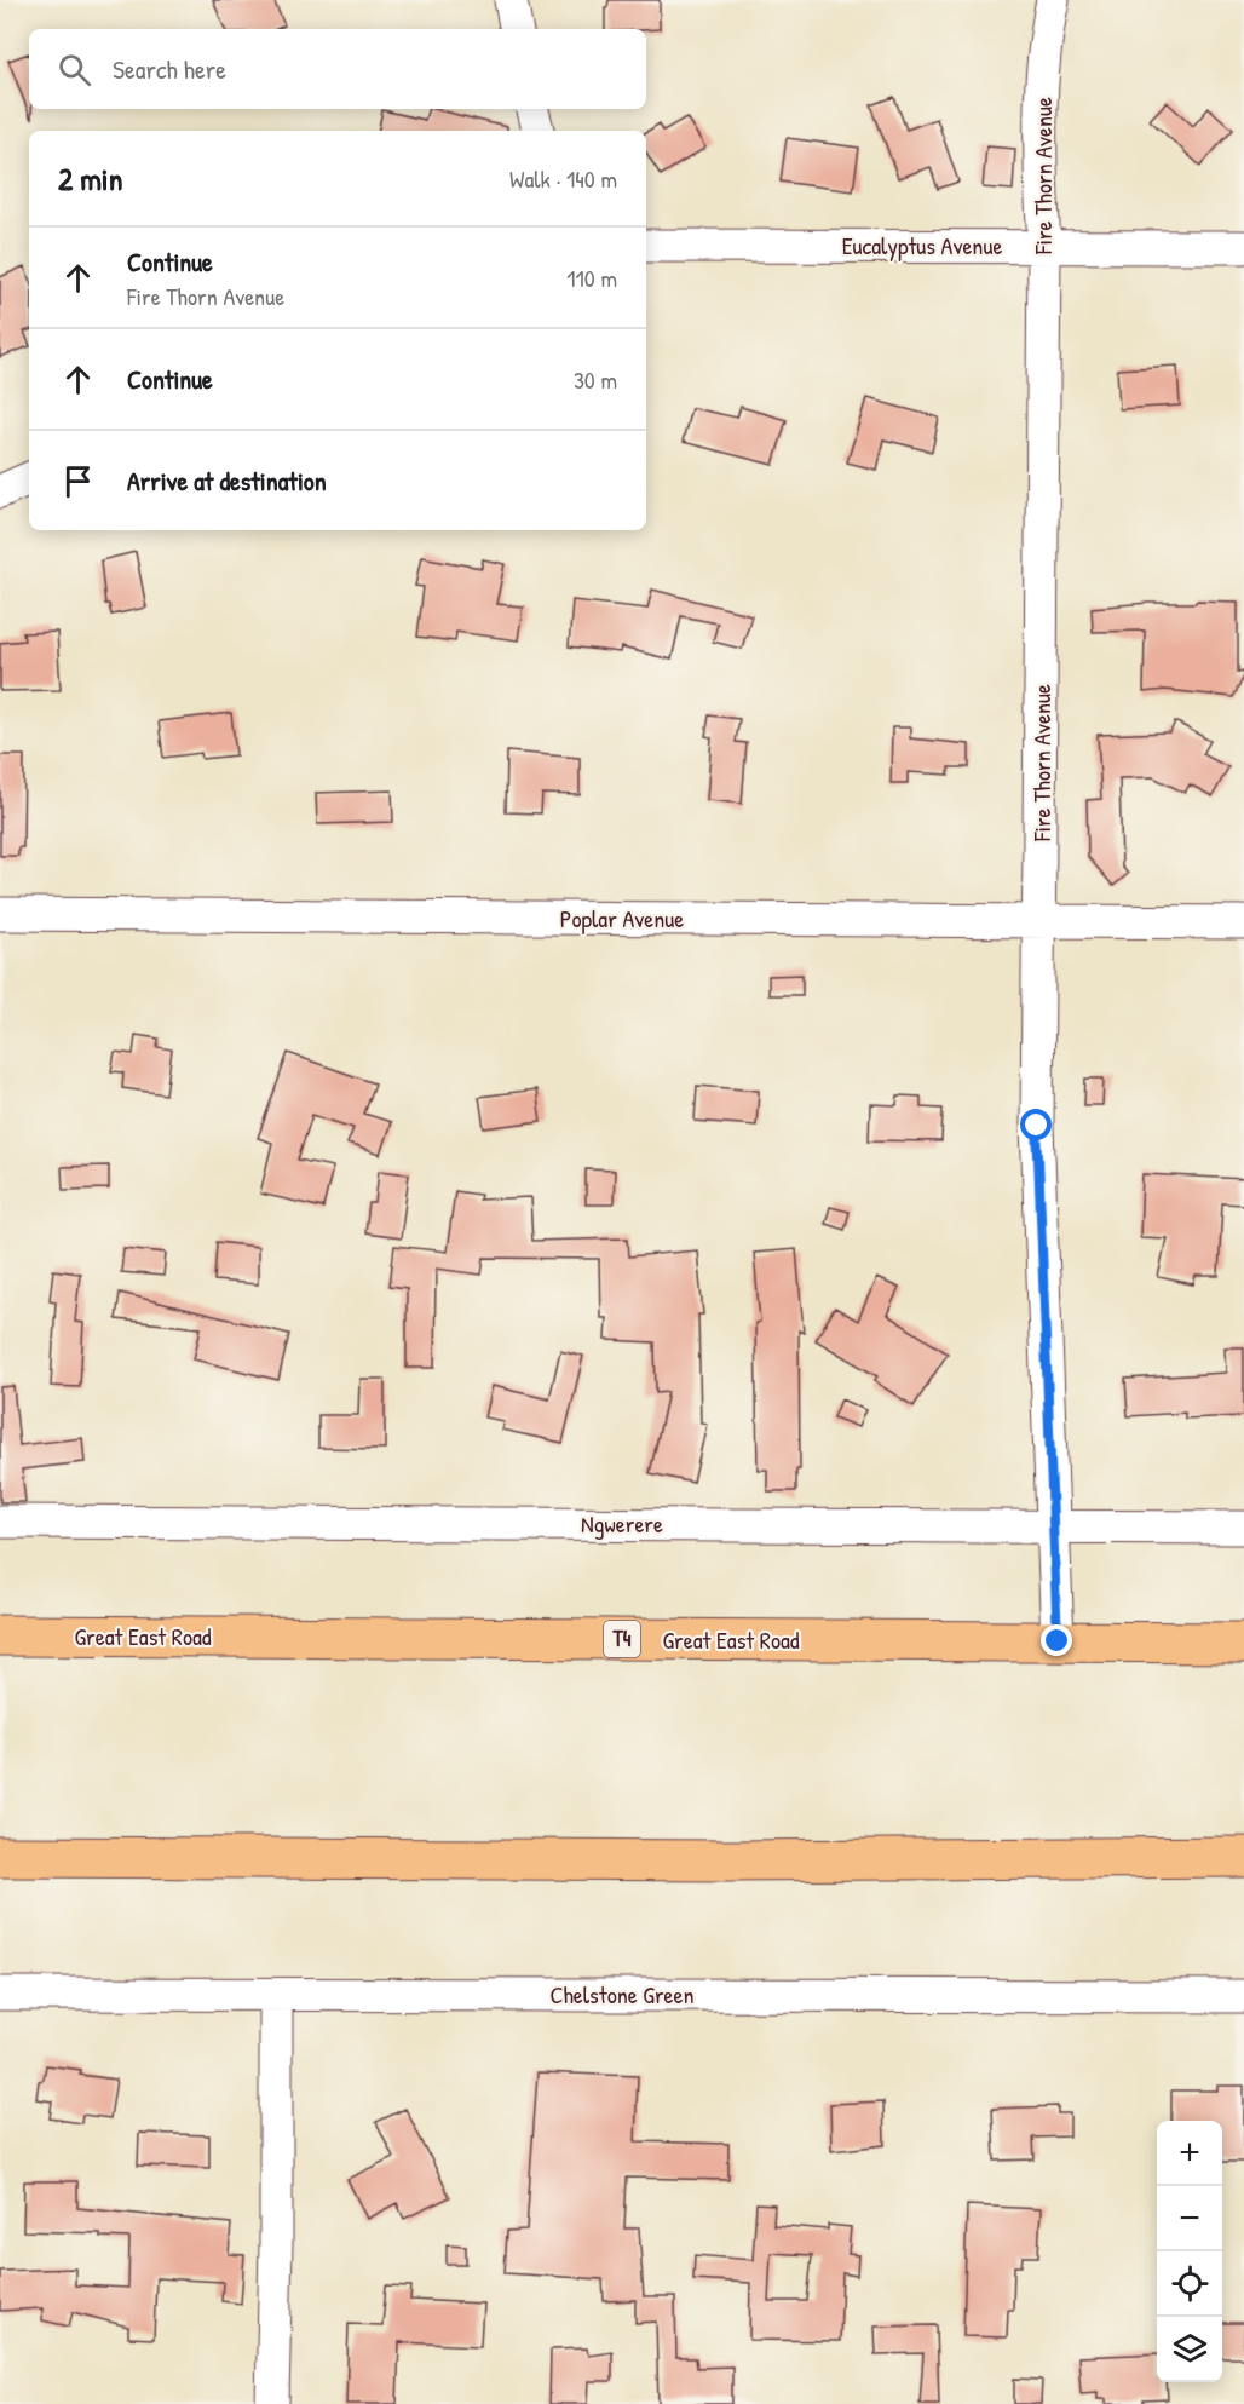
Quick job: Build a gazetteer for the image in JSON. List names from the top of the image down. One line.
{"streets":{"main road":["Great East Road","T4"],"street":["Fire Thorn Avenue","Eucalyptus Avenue","Poplar Avenue","Ngwerere","Chelstone Green"]},"crossings":[["Fire Thorn Avenue","Eucalyptus Avenue"],["Fire Thorn Avenue","Poplar Avenue"],["Fire Thorn Avenue","Ngwerere"],["Fire Thorn Avenue","Great East Road"]],"page":{"search":"Search here","heading":["2 min","Walk · 140 m"],"list":[["Continue","Fire Thorn Avenue","110 m"],["Continue","30 m"],"Arrive at destination"],"map_buttons":["+","−"]}}
